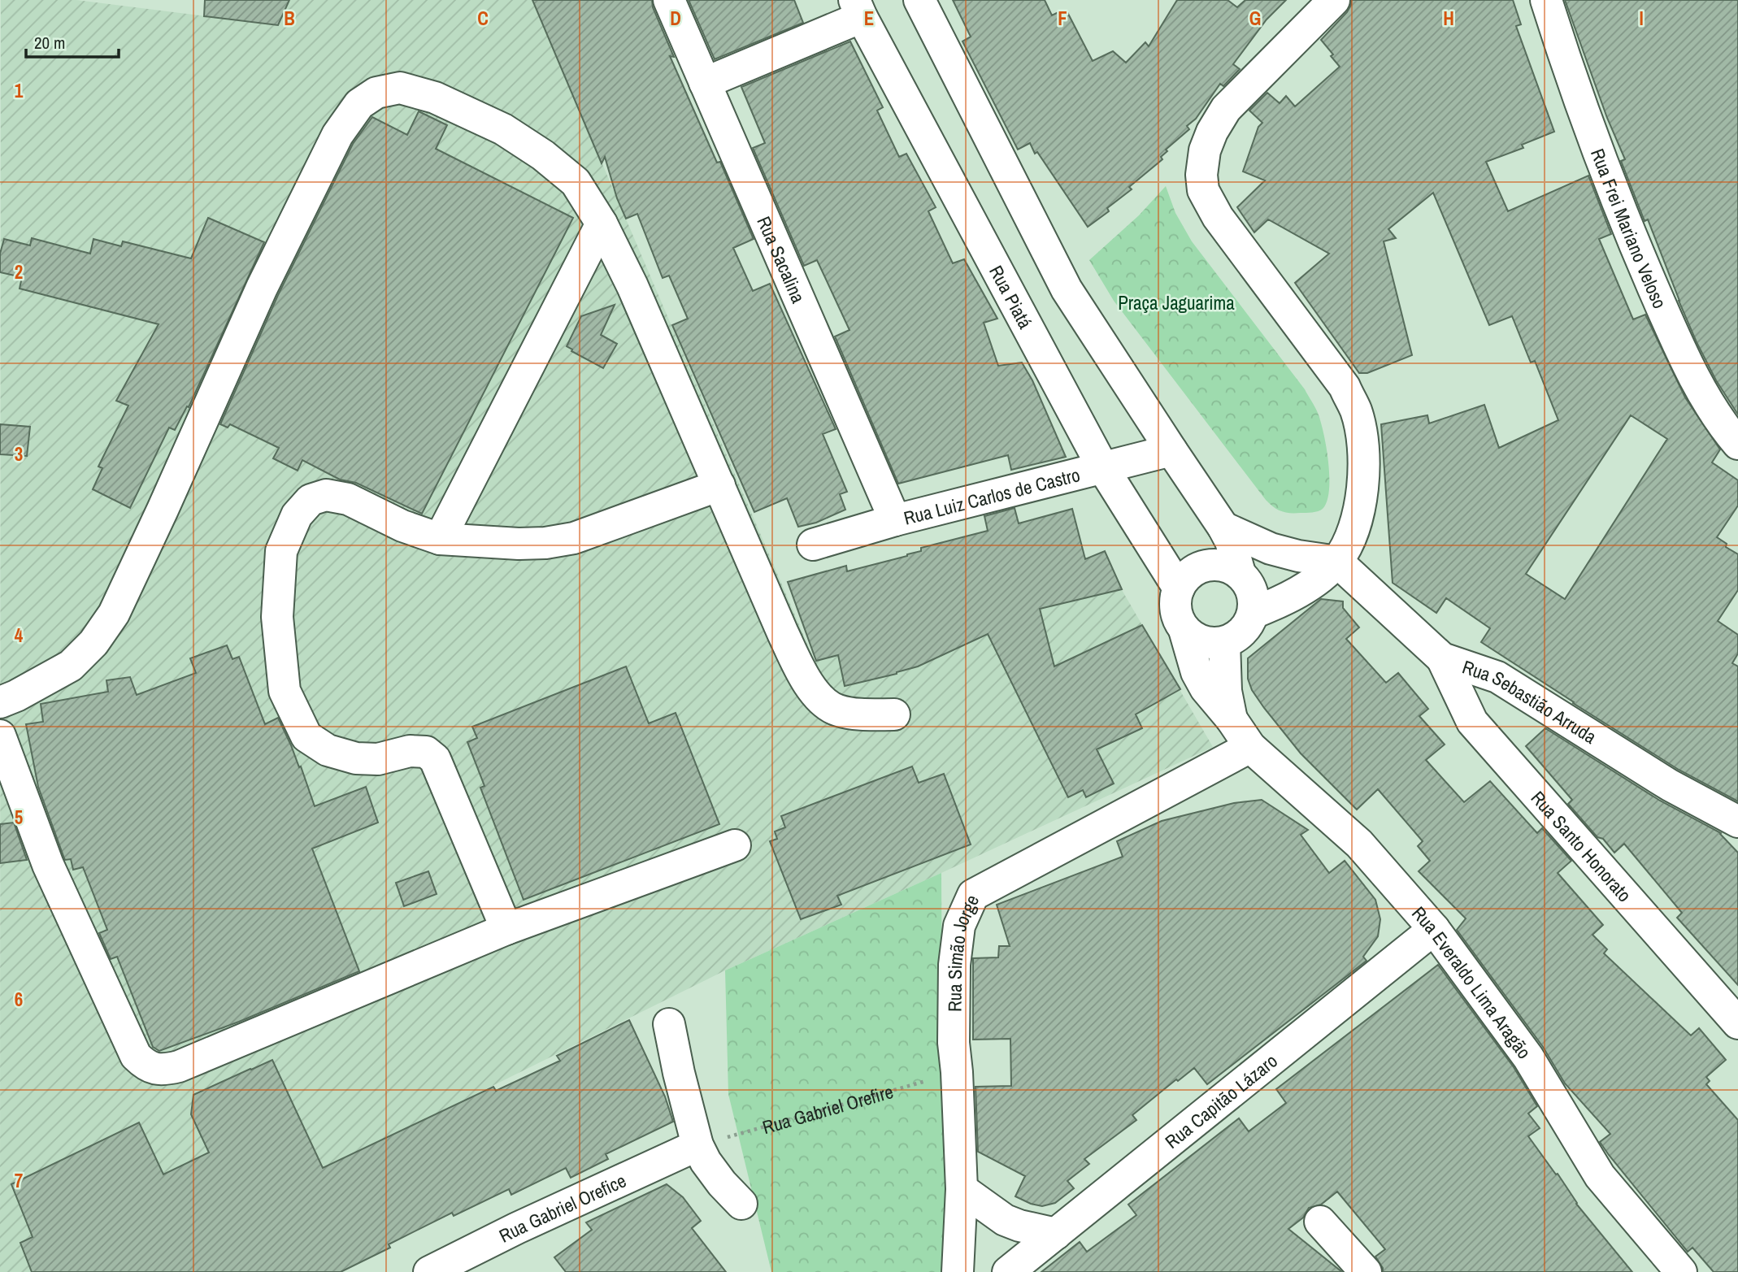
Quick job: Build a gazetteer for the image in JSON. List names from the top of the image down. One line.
{"streets":{"street":["Rua Frei Mariano Veloso","Rua Sacalina","Rua Piatá","Rua Luiz Carlos de Castro","Rua Sebastião Arruda","Rua Santo Honorato","Rua Simão Jorge","Rua Everaldo Lima Aragão","Rua Capitão Lázaro","Rua Gabriel Orefice"],"path":["Rua Gabriel Orefire"]},"crossings":[["Rua Sacalina","Rua Luiz Carlos de Castro"],["Rua Piatá","Rua Luiz Carlos de Castro"],["Rua Piatá","Rua Everaldo Lima Aragão"],["Rua Sebastião Arruda","Rua Santo Honorato"],["Rua Simão Jorge","Rua Everaldo Lima Aragão"],["Rua Simão Jorge","Rua Gabriel Orefire"],["Rua Everaldo Lima Aragão","Rua Capitão Lázaro"],["Rua Gabriel Orefire","Rua Gabriel Orefice"]],"parks":["Praça Jaguarima"],"scale_bar":"20 m","grid":{"columns":["B","C","D","E","F","G","H","I"],"rows":["1","2","3","4","5","6","7"]}}
